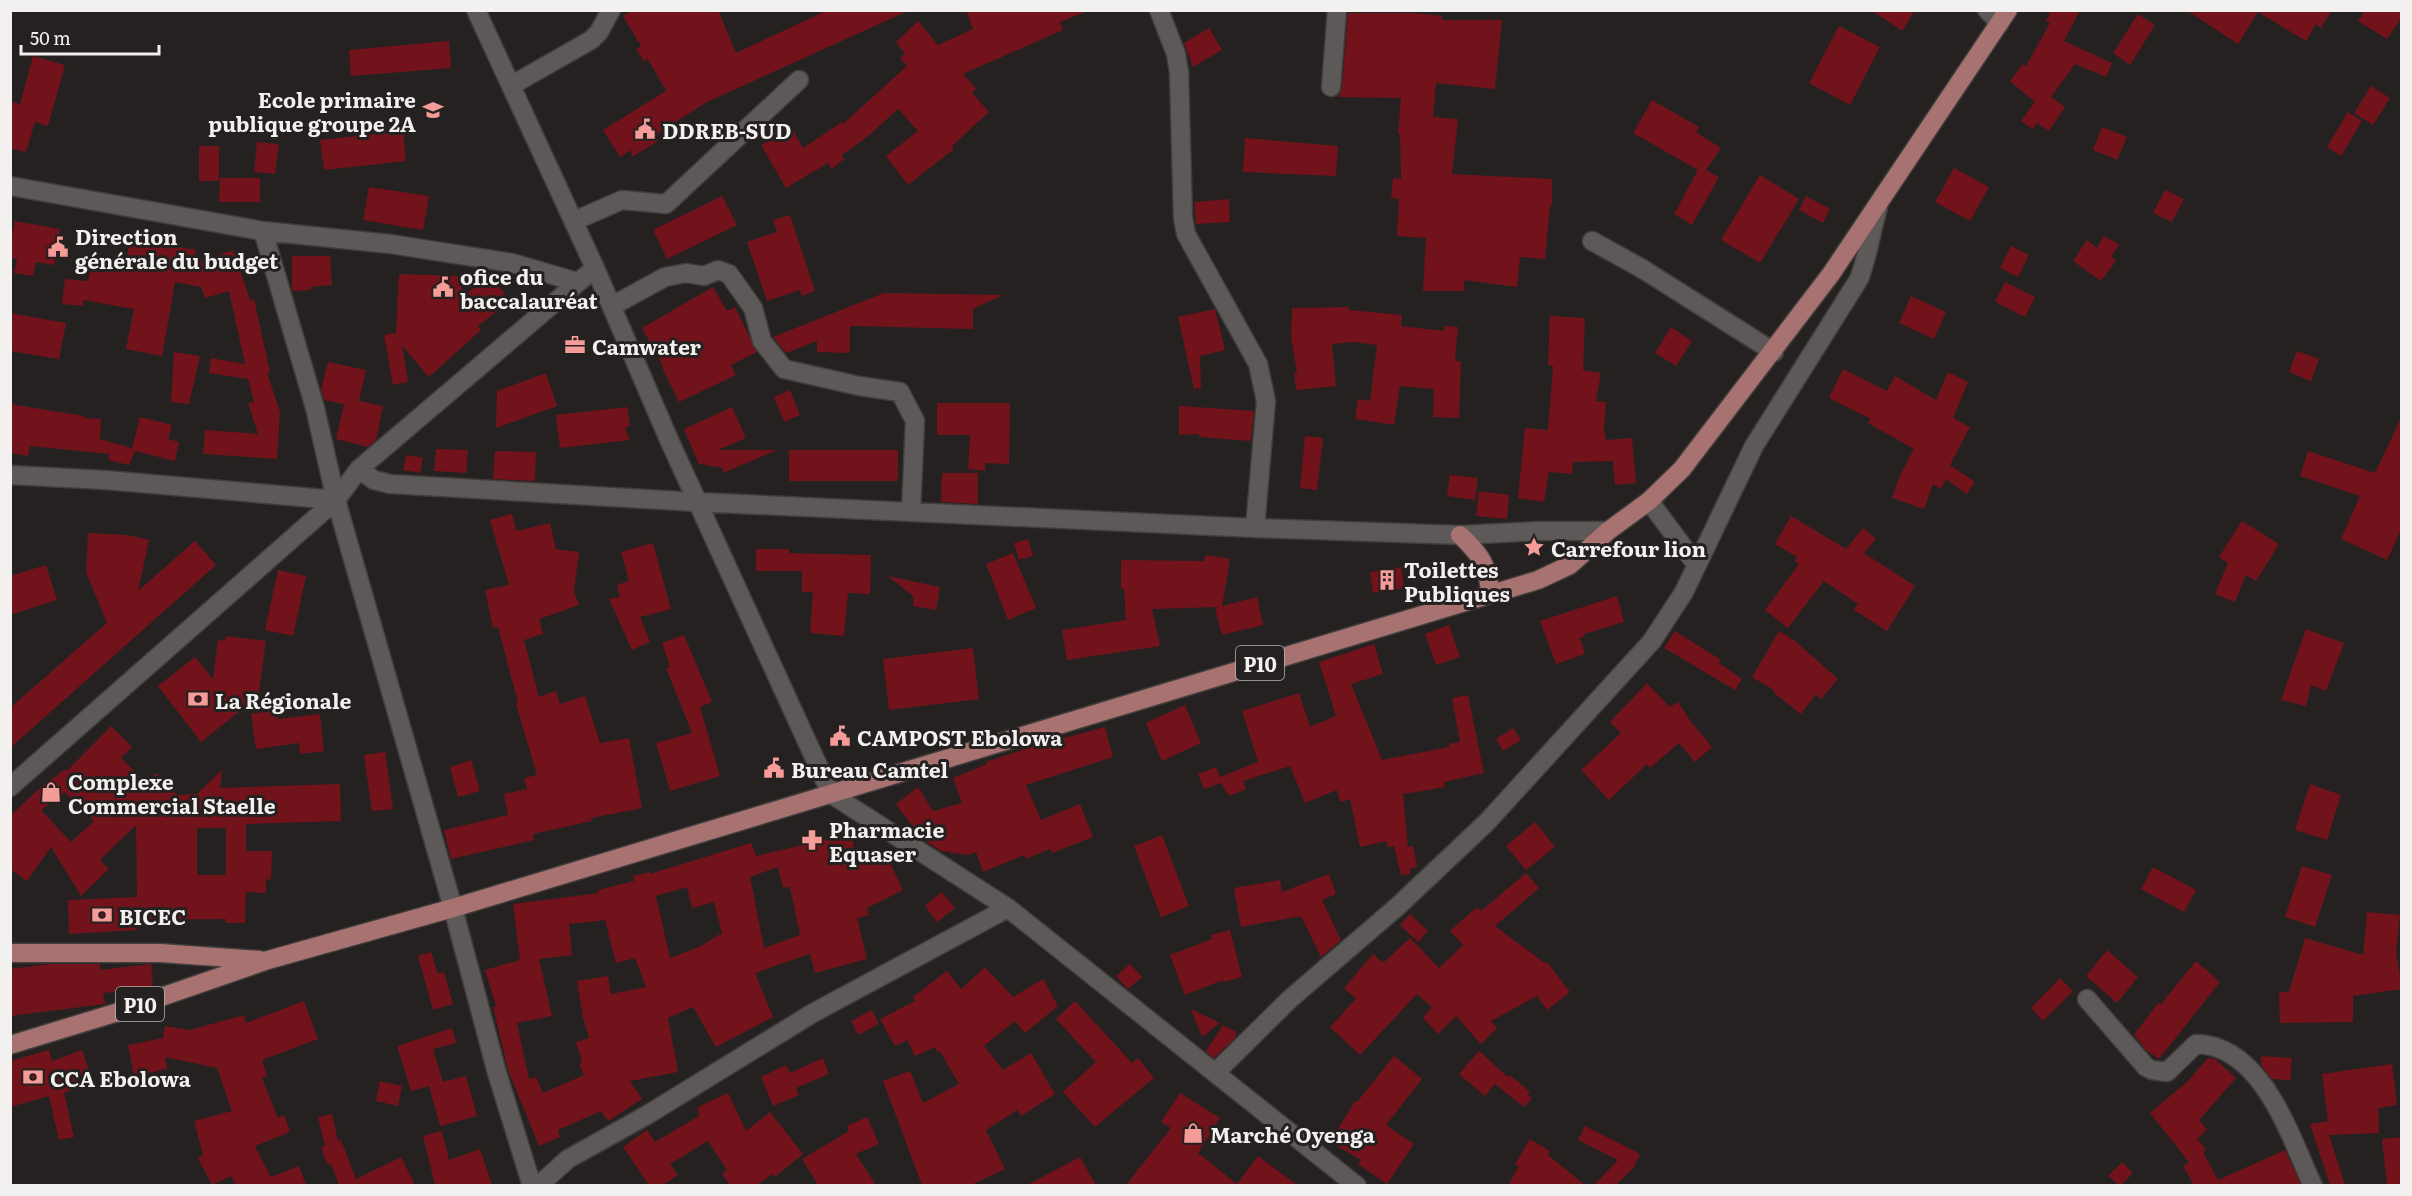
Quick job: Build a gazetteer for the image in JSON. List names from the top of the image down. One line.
{"streets":{"main road":["P10"]},"places":{"school or university":["Ecole primaire publique groupe 2A"],"public building":["DDREB-SUD","Direction générale du budget","ofice du baccalauréat","CAMPOST Ebolowa","Bureau Camtel"],"office":["Camwater"],"place":["Carrefour lion"],"building":["Toilettes Publiques"],"bank":["La Régionale","BICEC","CCA Ebolowa"],"shop":["Complexe Commercial Staelle","Marché Oyenga"],"pharmacy":["Pharmacie Equaser"]},"scale_bar":"50 m"}
